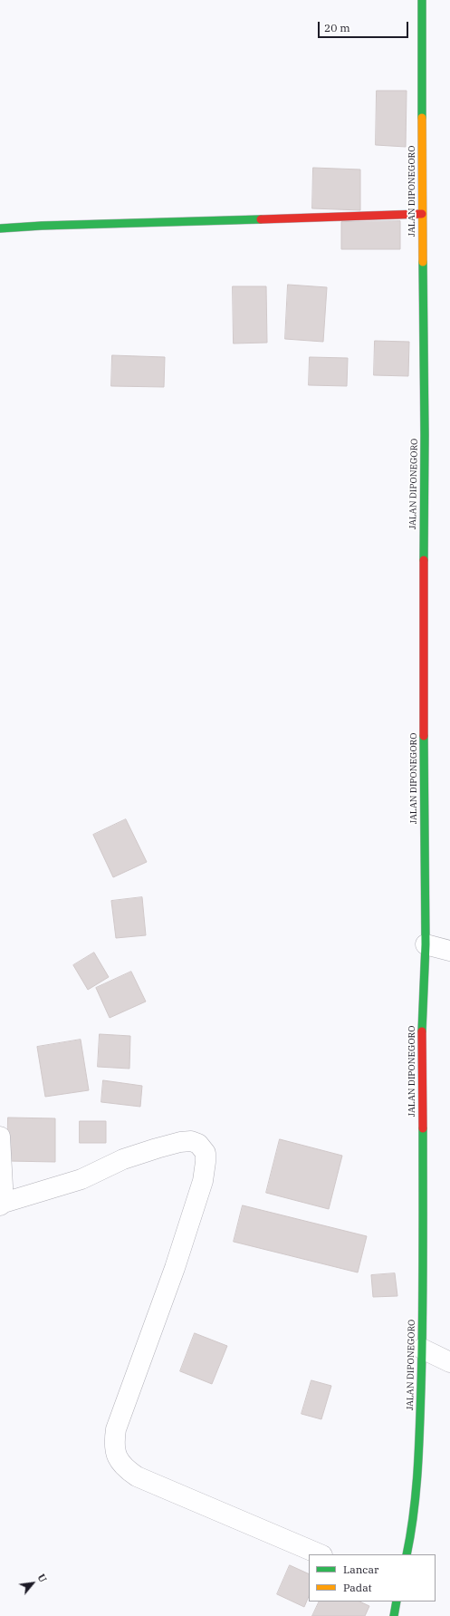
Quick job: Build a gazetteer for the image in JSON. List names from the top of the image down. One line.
{"streets":{"street":["JALAN DIPONEGORO"]},"legend":["Lancar","Padat"],"scale_bar":"20 m","north":"top right"}
